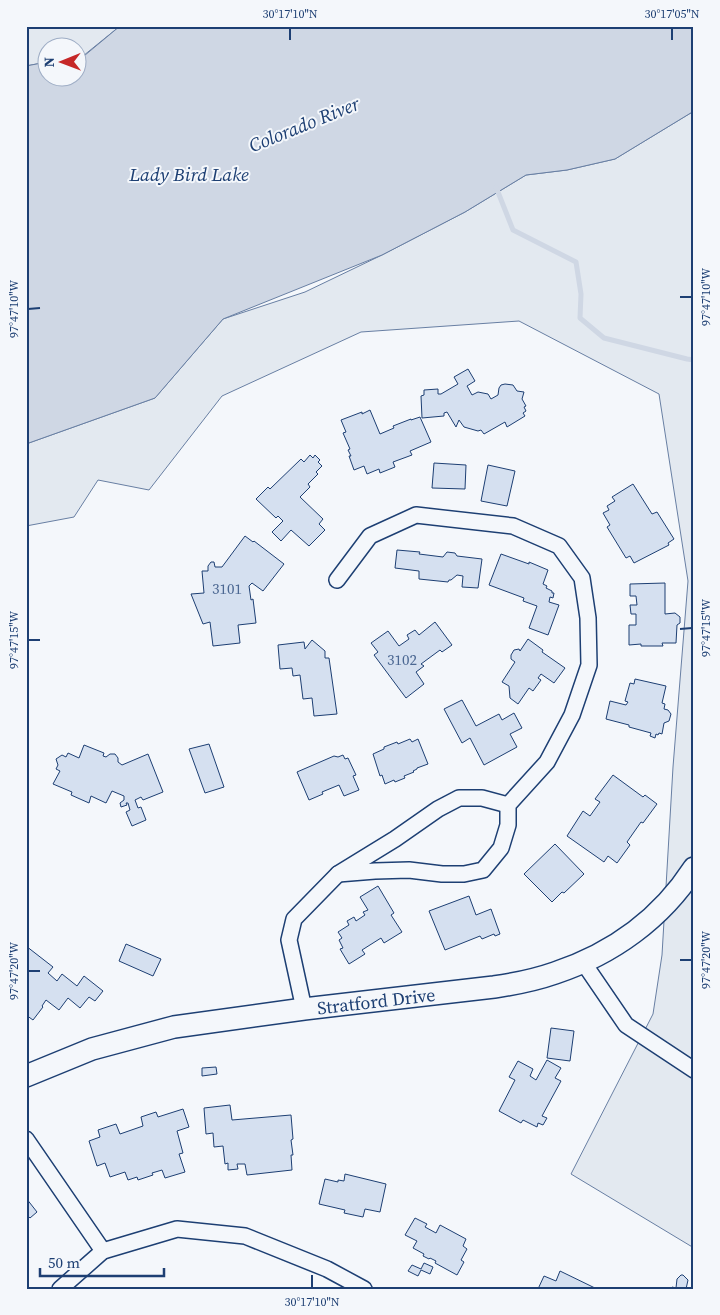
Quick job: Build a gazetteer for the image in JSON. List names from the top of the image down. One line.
{"streets":{"street":["Stratford Drive"]},"water":["Colorado River","Lady Bird Lake"],"house_numbers":["3101","3102"],"scale_bar":"50 m","north":"left","coordinates":["30°17'10\"N","30°17'05\"N","97°47'10\"W","97°47'15\"W","97°47'20\"W"]}
